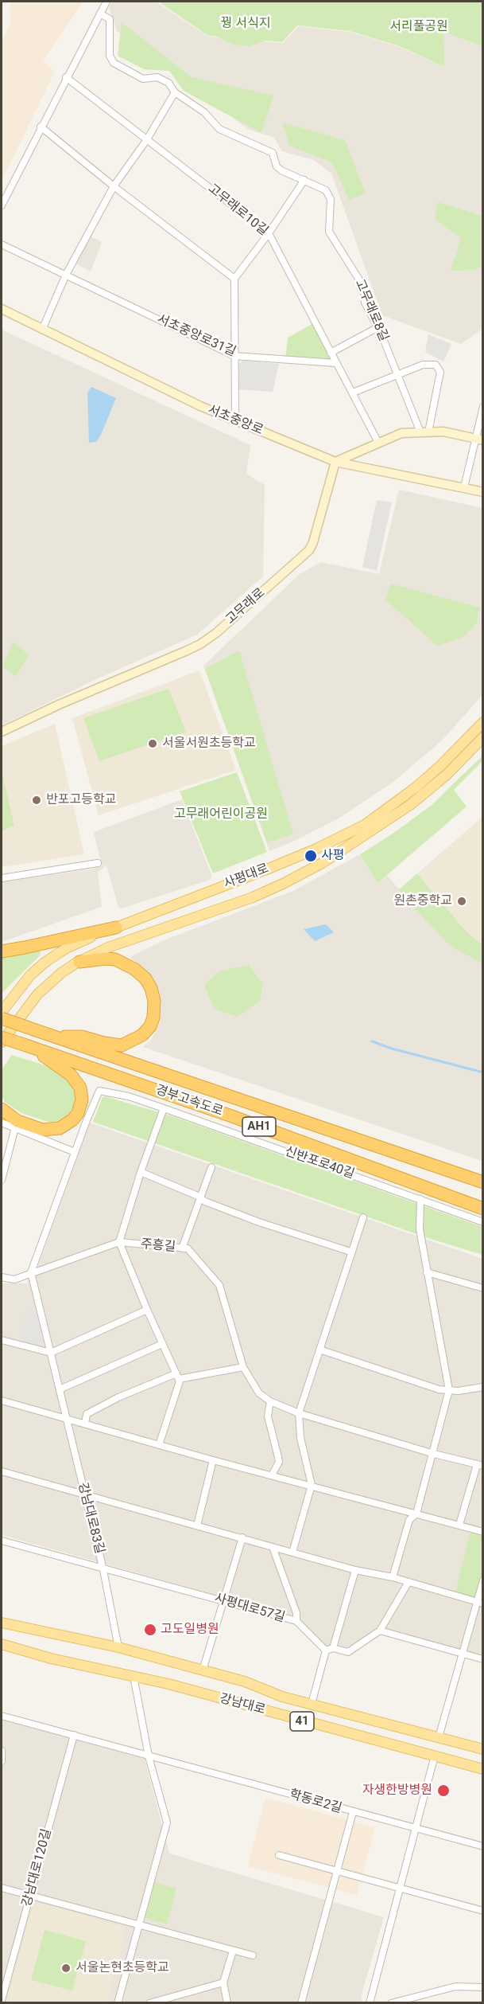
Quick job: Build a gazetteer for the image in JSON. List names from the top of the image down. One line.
{"streets":{"highway":["경부고속도로","AH1"],"main road":["사평대로","강남대로","41"],"street":["고무래로10길","고무래로8길","서초중앙로31길","서초중앙로","고무래로","신반포로40길","주흥길","강남대로83길","사평대로57길","학동로2길","강남대로120길"]},"crossings":[["고무래로10길","서초중앙로31길"],["서초중앙로","고무래로"],["주흥길","강남대로83길"],["강남대로83길","사평대로57길"],["강남대로83길","강남대로"],["학동로2길","강남대로120길"]],"parks":["꿩 서식지","서리풀공원","고무래어린이공원"],"places":["서울서원초등학교","반포고등학교","사평","원촌중학교","고도일병원","자생한방병원","서울논현초등학교"]}
